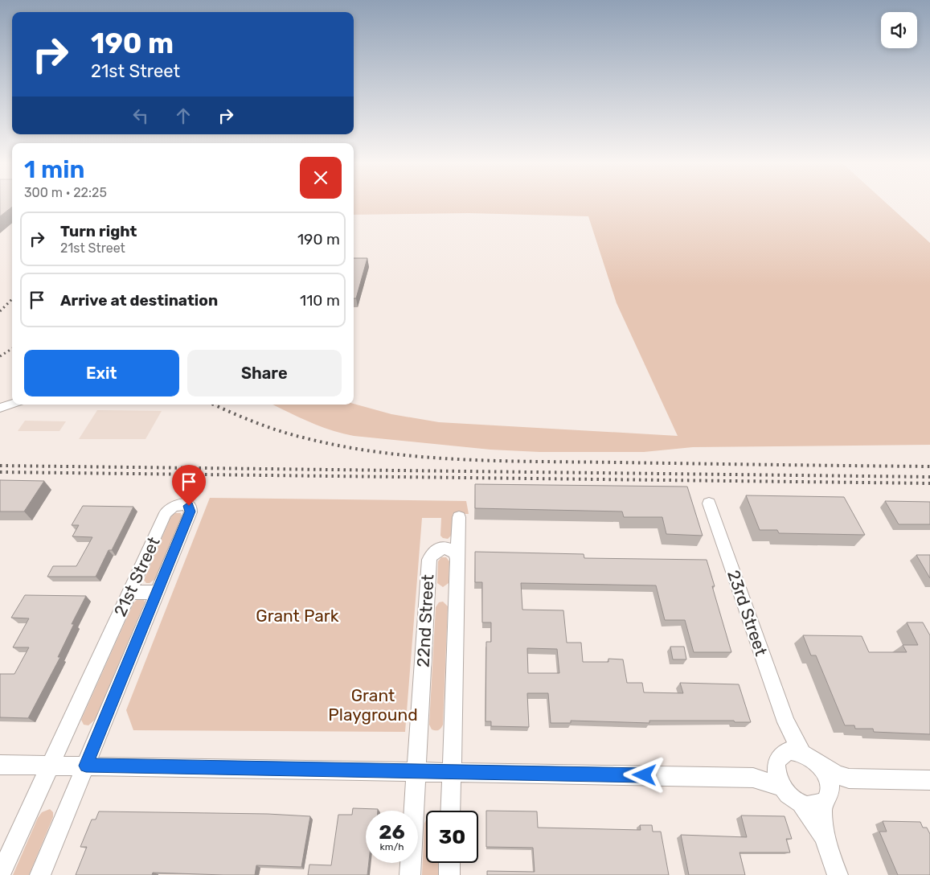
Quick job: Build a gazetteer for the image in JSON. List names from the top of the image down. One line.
{"streets":{"street":["21st Street","23rd Street","22nd Street"]},"parks":["Grant Park","Grant Playground"],"page":{"turn":["190 m","21st Street"],"heading":["1 min","300 m · 22:25"],"list":[{"name":"Turn right","note":"21st Street","value":"190 m"},{"name":"Arrive at destination","value":"110 m"}],"buttons":["Exit","Share"],"speed":"26 km/h","limit":"30"}}
